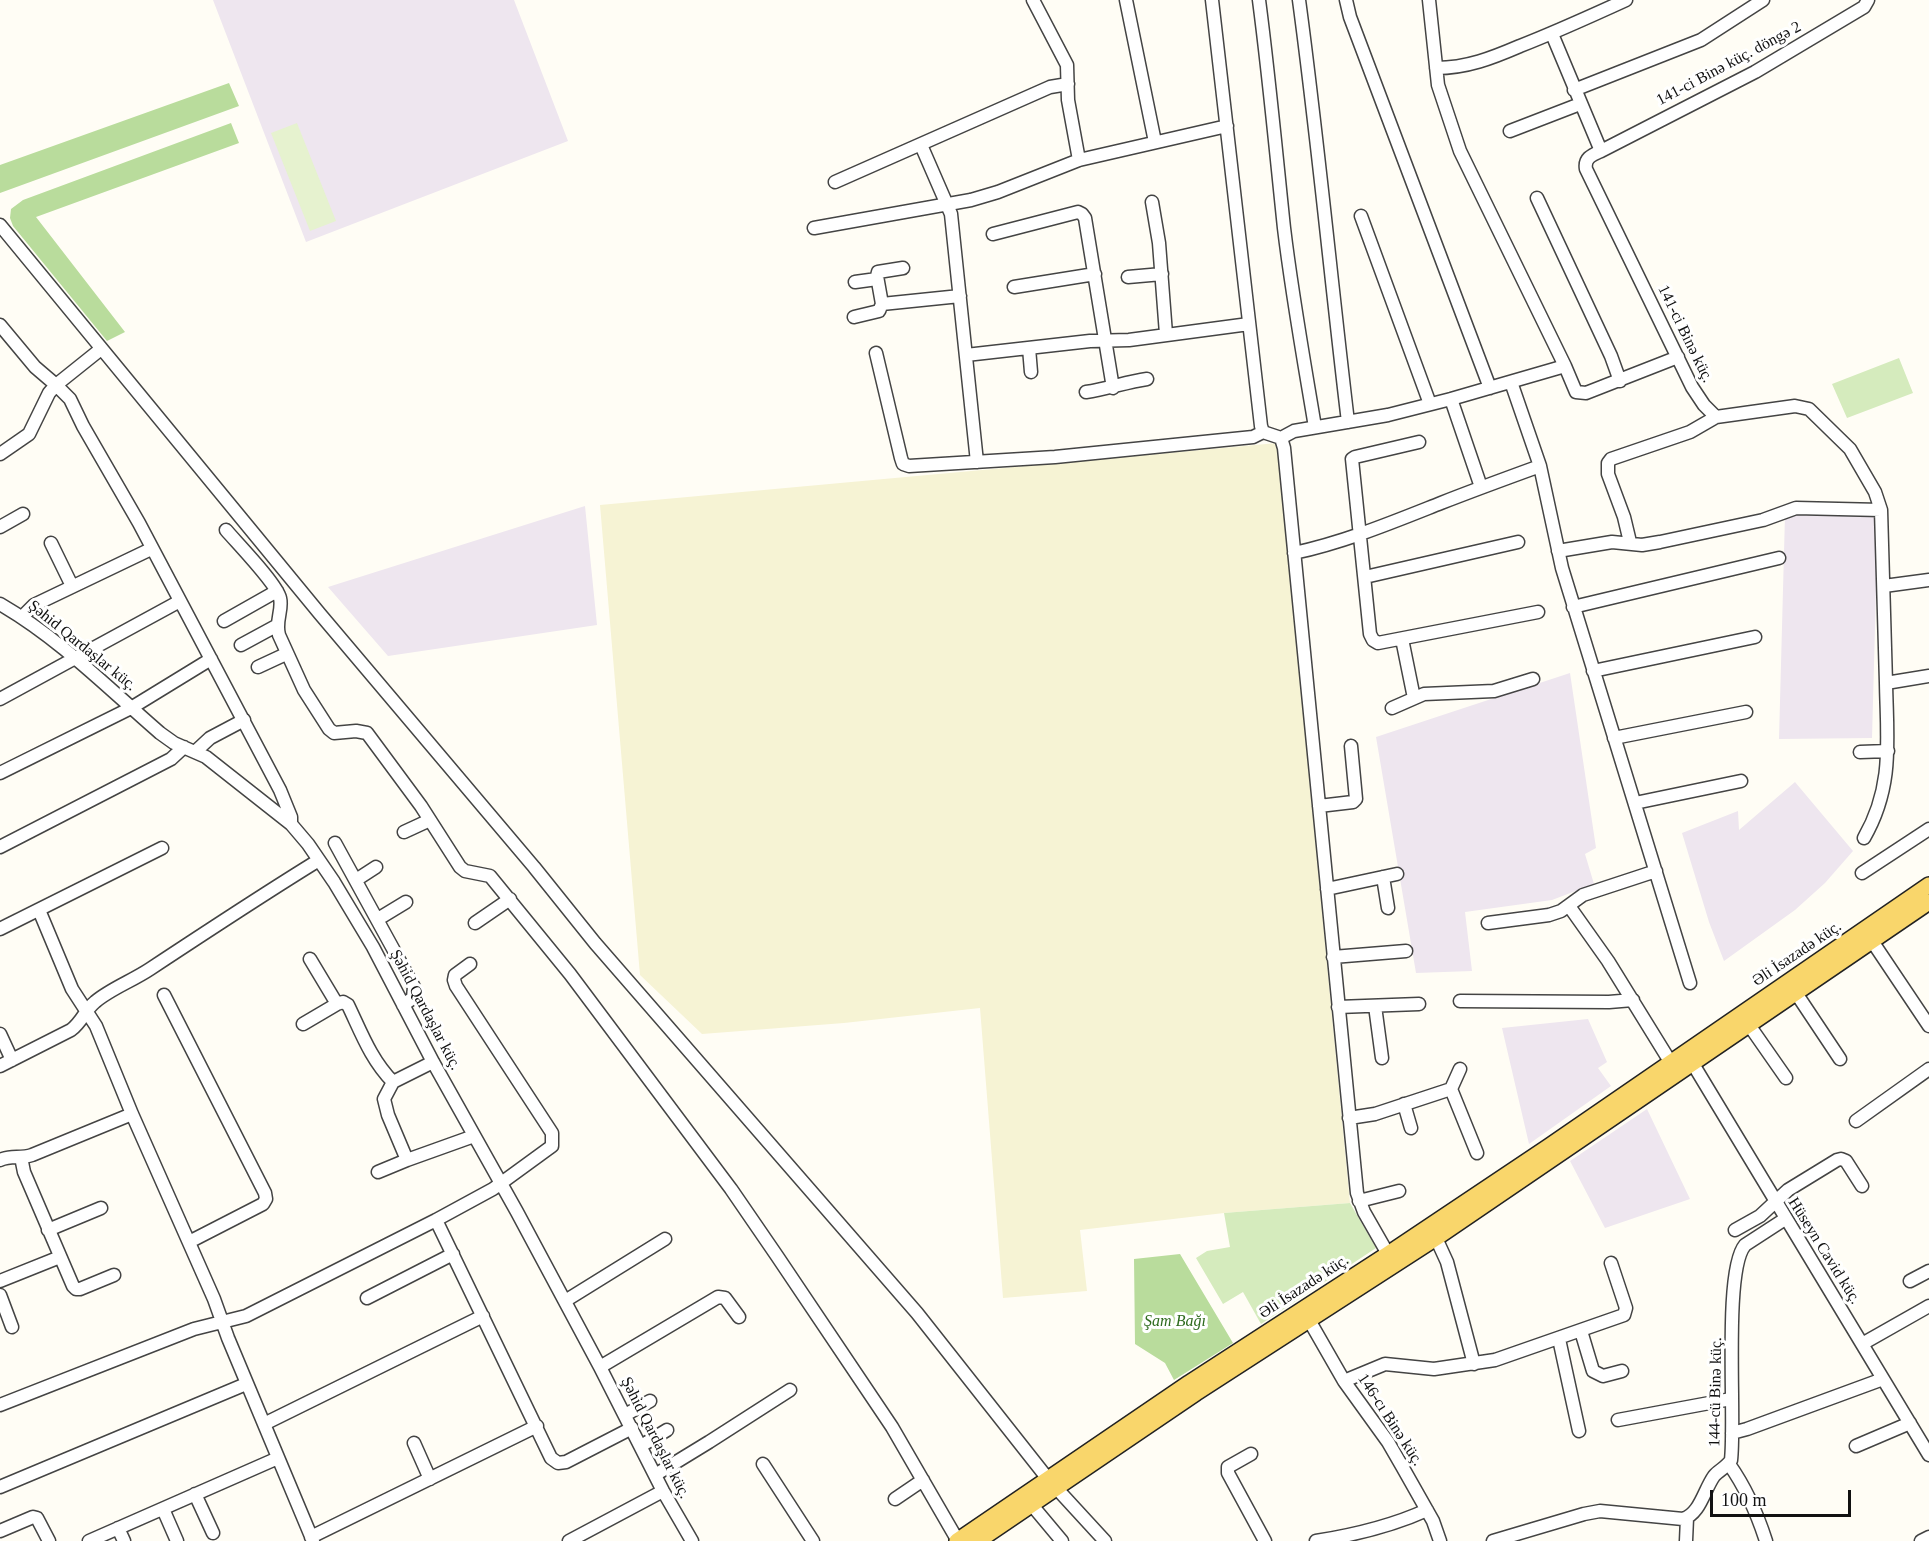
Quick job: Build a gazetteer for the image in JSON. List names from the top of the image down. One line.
{"streets":{"main road":["Əli İsazadə küç."],"street":["141-ci Binə küç. döngə 2","141-ci Binə küç.","Şəhid Qardaşlar küç.","Hüseyn Cavid küç.","144-cü Binə küç.","146-cı Binə küç."]},"crossings":[["141-ci Binə küç. döngə 2","141-ci Binə küç."],["Əli İsazadə küç.","Hüseyn Cavid küç."],["Əli İsazadə küç.","146-cı Binə küç."],["Hüseyn Cavid küç.","144-cü Binə küç."]],"parks":["Şam Bağı"],"scale_bar":"100 m"}
